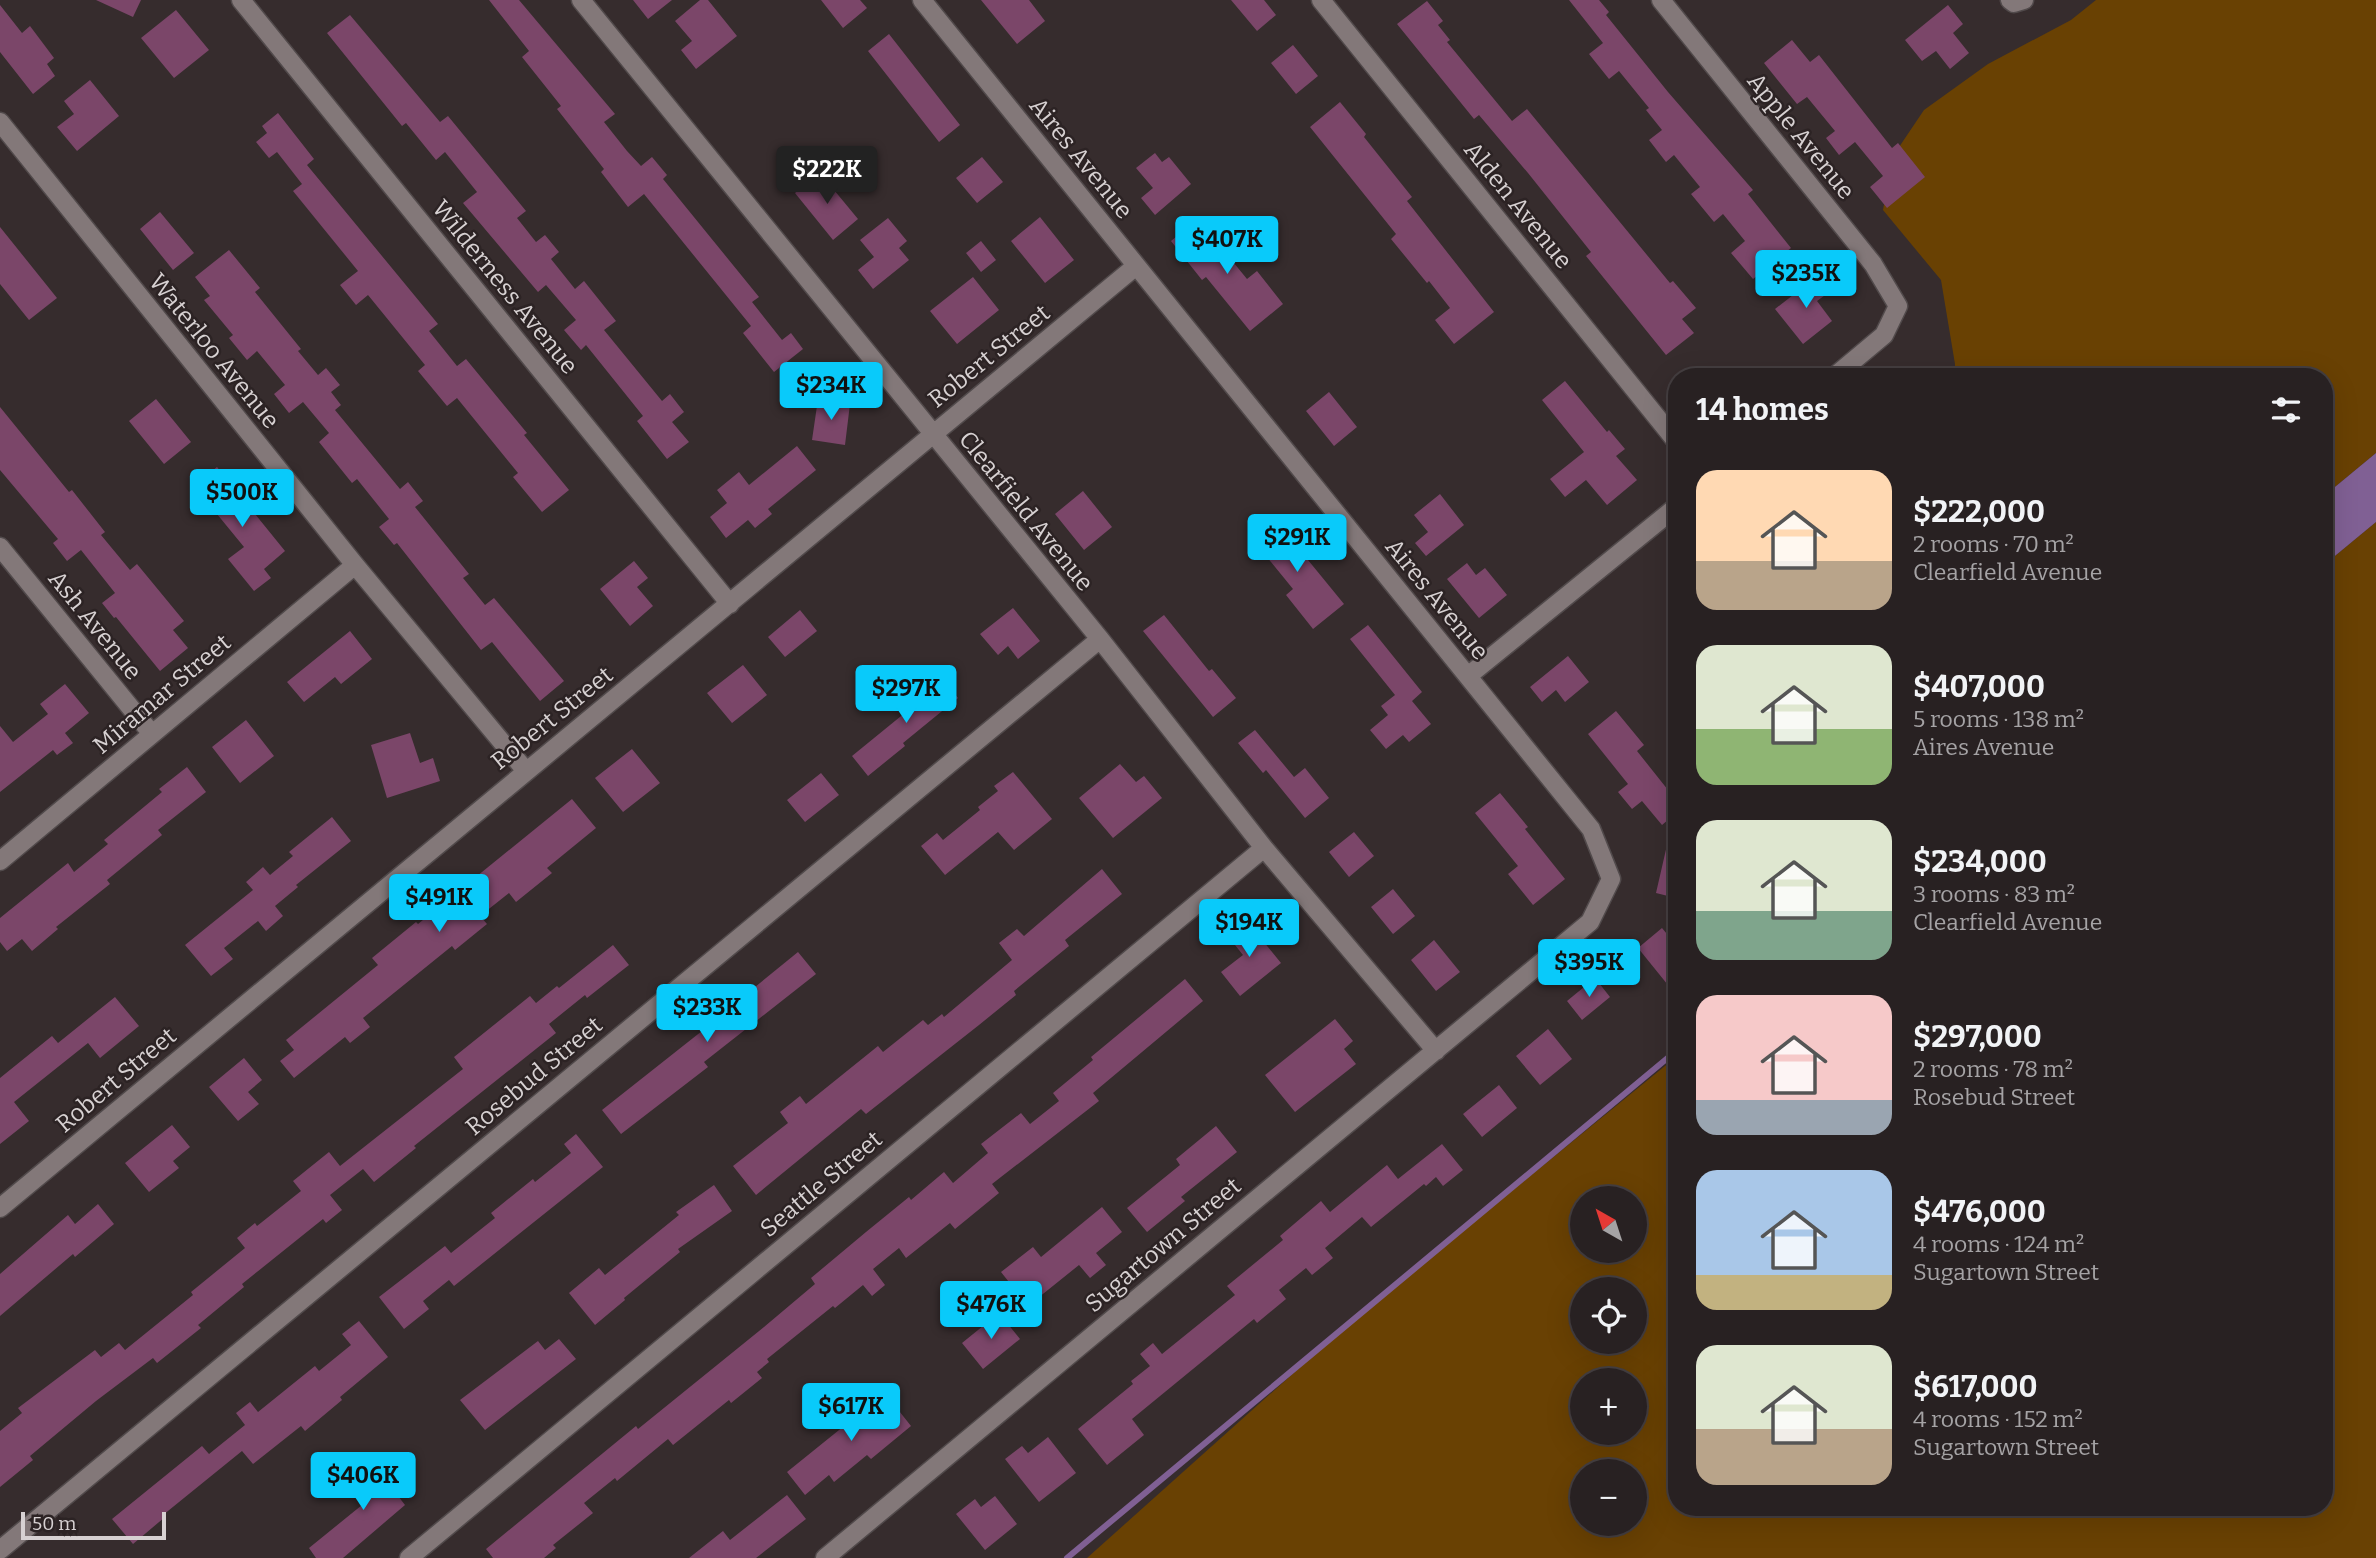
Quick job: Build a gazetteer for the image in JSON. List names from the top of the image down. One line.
{"streets":{"street":["Apple Avenue","Aires Avenue","Alden Avenue","Wilderness Avenue","Waterloo Avenue","Robert Street","Clearfield Avenue","Ash Avenue","Miramar Street","Rosebud Street","Seattle Street","Sugartown Street"]},"crossings":[["Aires Avenue","Robert Street"],["Aires Avenue","Clearfield Avenue"],["Aires Avenue","Sugartown Street"],["Wilderness Avenue","Robert Street"],["Waterloo Avenue","Robert Street"],["Waterloo Avenue","Miramar Street"],["Robert Street","Clearfield Avenue"],["Clearfield Avenue","Rosebud Street"],["Clearfield Avenue","Seattle Street"],["Clearfield Avenue","Sugartown Street"],["Ash Avenue","Miramar Street"]],"scale_bar":"50 m","north":"top left","page":{"price":["$222K","$407K","$235K","$234K","$500K","$291K","$297K","$491K","$194K","$395K","$233K","$476K","$617K","$406K"],"heading":"14 homes","list":[{"name":"$222,000","note":"2 rooms · 70 m² · Clearfield Avenue"},{"name":"$407,000","note":"5 rooms · 138 m² · Aires Avenue"},{"name":"$234,000","note":"3 rooms · 83 m² · Clearfield Avenue"},{"name":"$297,000","note":"2 rooms · 78 m² · Rosebud Street"},{"name":"$476,000","note":"4 rooms · 124 m² · Sugartown Street"},{"name":"$617,000","note":"4 rooms · 152 m² · Sugartown Street"}],"map_buttons":["+","−"],"scale":"50 m"}}
